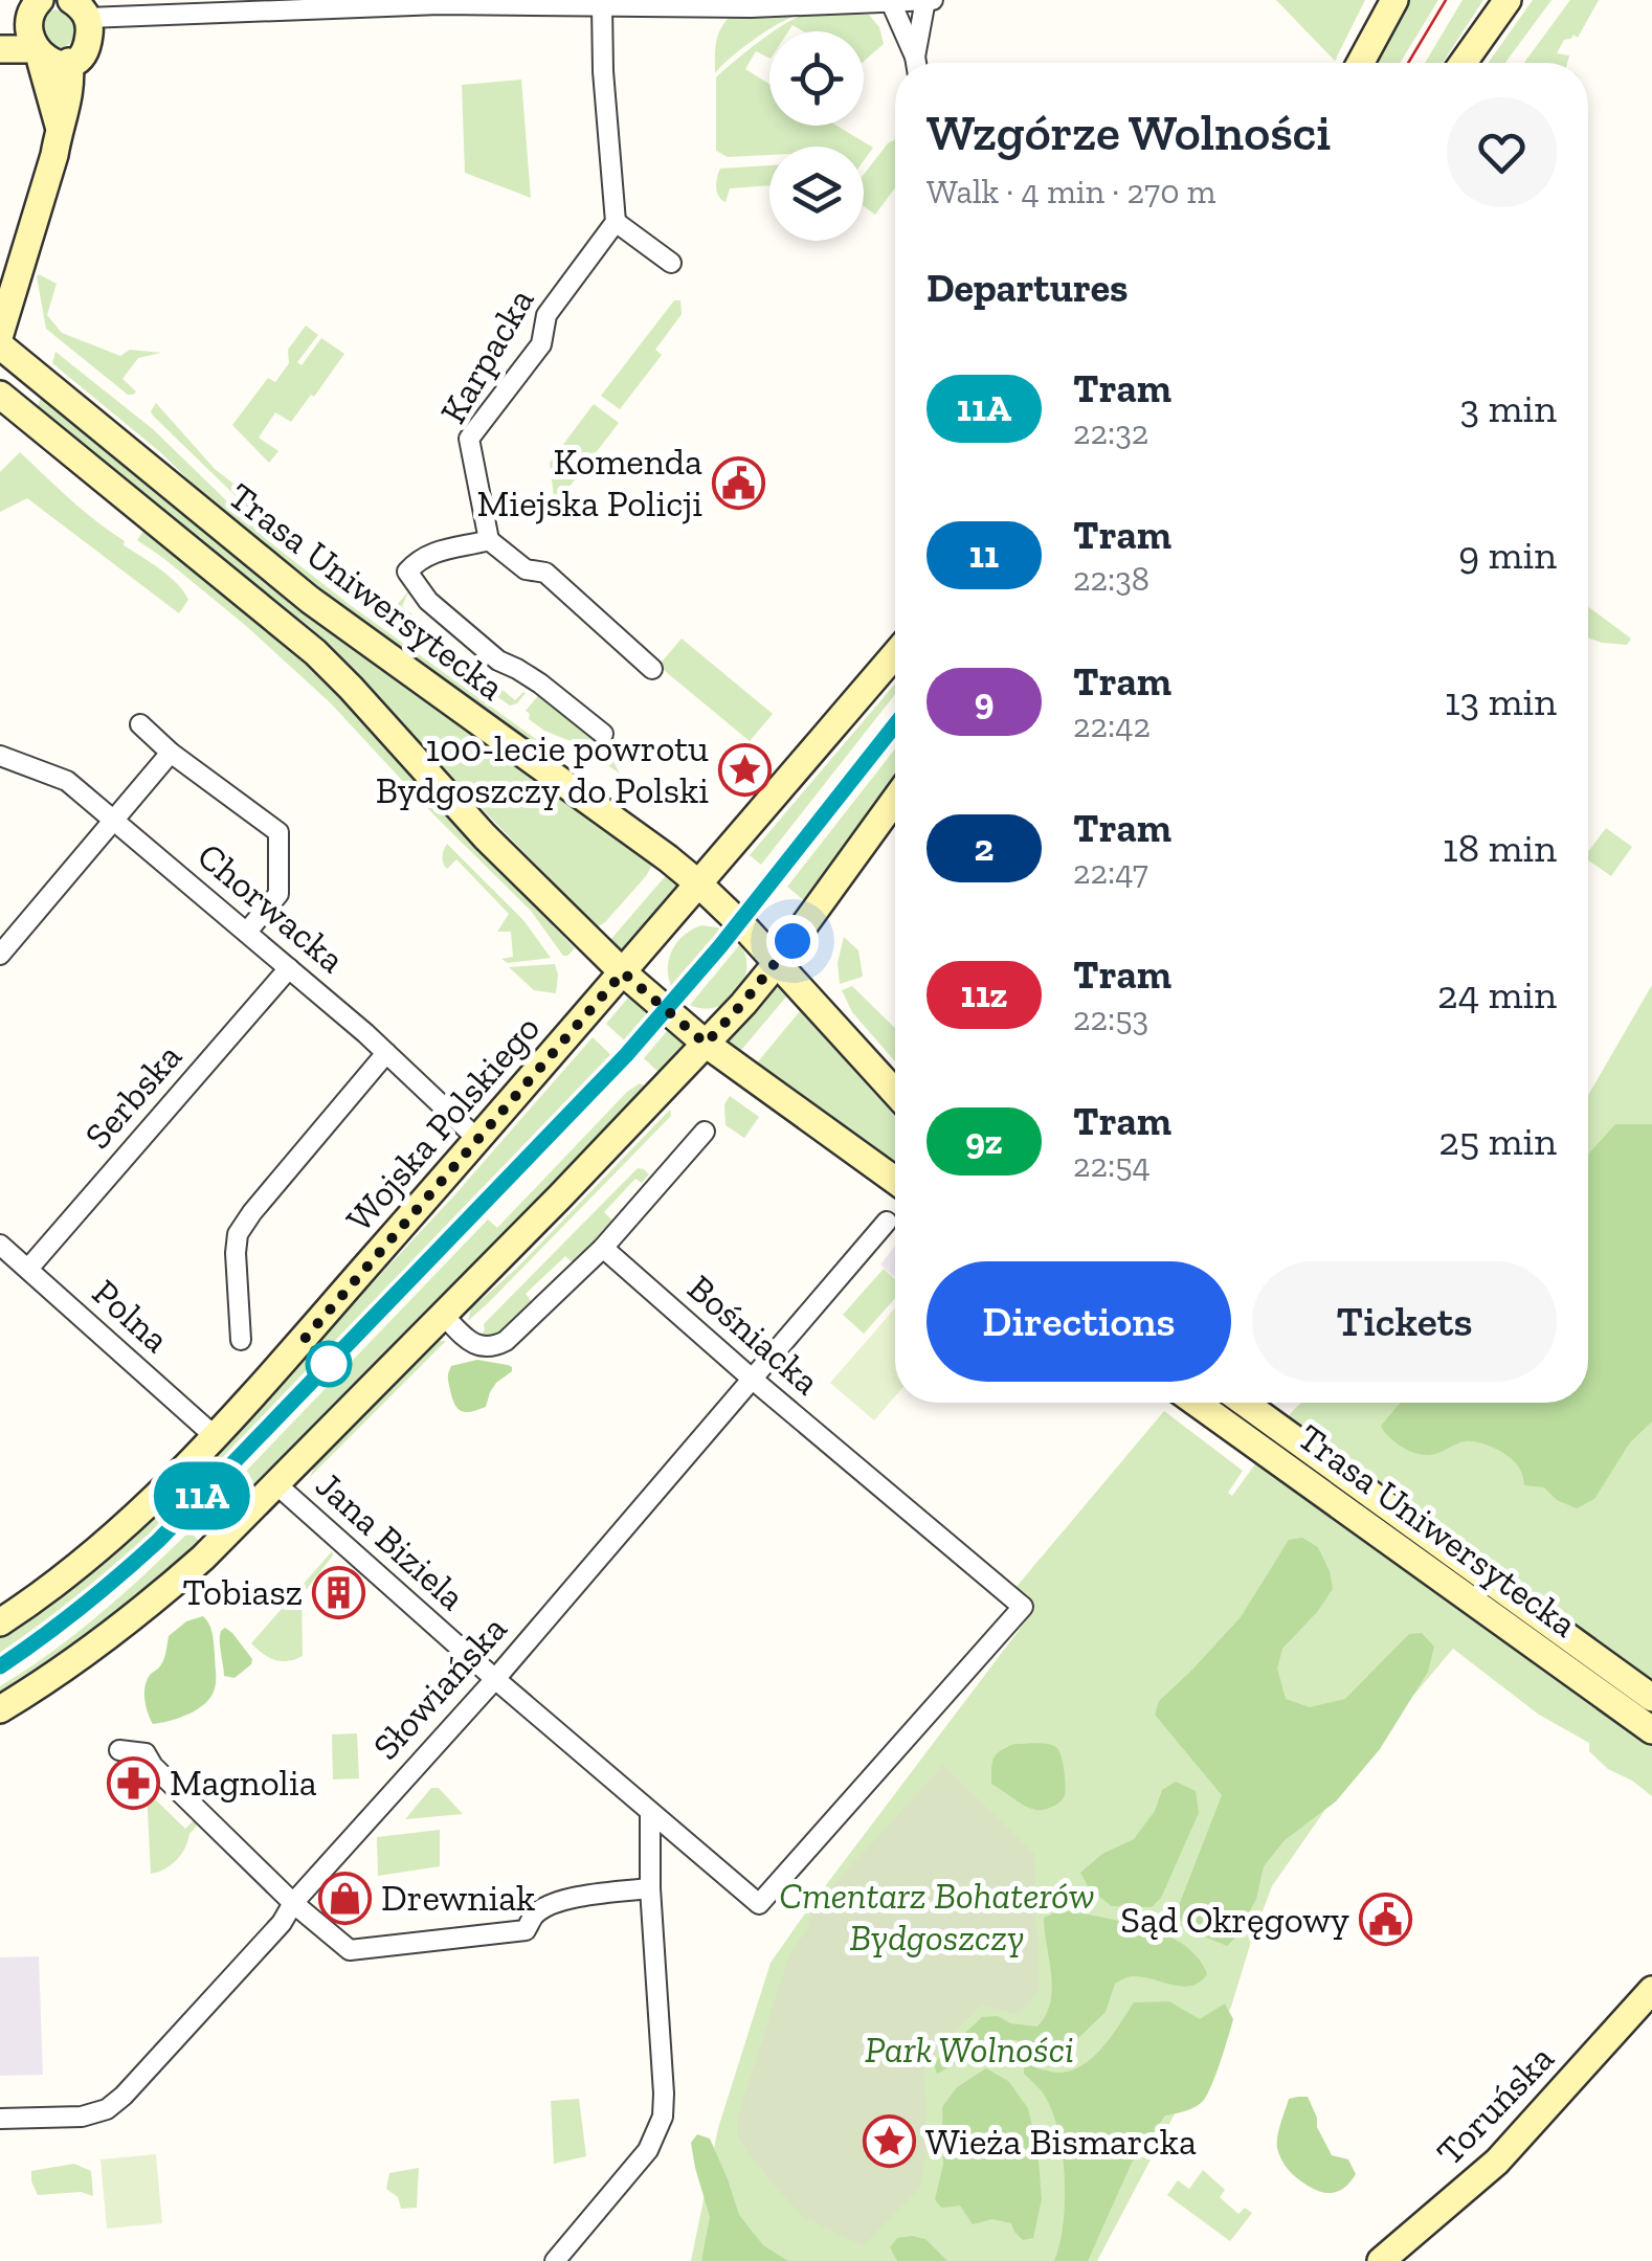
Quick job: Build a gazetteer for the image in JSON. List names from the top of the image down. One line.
{"streets":{"main road":["Trasa Uniwersytecka","Wojska Polskiego","Toruńska"],"street":["Karpacka","Chorwacka","Serbska","Polna","Bośniacka","Jana Biziela","Słowiańska"]},"crossings":[["Trasa Uniwersytecka","Wojska Polskiego"],["Chorwacka","Serbska"],["Chorwacka","Wojska Polskiego"],["Serbska","Polna"],["Wojska Polskiego","Polna"],["Bośniacka","Jana Biziela"],["Bośniacka","Słowiańska"],["Jana Biziela","Słowiańska"]],"parks":["Cmentarz Bohaterów Bydgoszczy","Park Wolności"],"places":{"public building":["Komenda Miejska Policji","Sąd Okręgowy"],"place":["100-lecie powrotu Bydgoszczy do Polski","Wieża Bismarcka"],"building":["Tobiasz"],"pharmacy":["Magnolia"],"shop":["Drewniak"]},"lines":["tram line 11A"],"page":{"on_map":"11A","heading":[["Wzgórze Wolności","Walk · 4 min · 270 m"],"Departures"],"list":[{"mark":"11A","name":"Tram","note":"22:32","value":"3 min"},{"mark":"11","name":"Tram","note":"22:38","value":"9 min"},{"mark":"9","name":"Tram","note":"22:42","value":"13 min"},{"mark":"2","name":"Tram","note":"22:47","value":"18 min"},{"mark":"11z","name":"Tram","note":"22:53","value":"24 min"},{"mark":"9z","name":"Tram","note":"22:54","value":"25 min"}],"buttons":["Directions","Tickets"]}}
